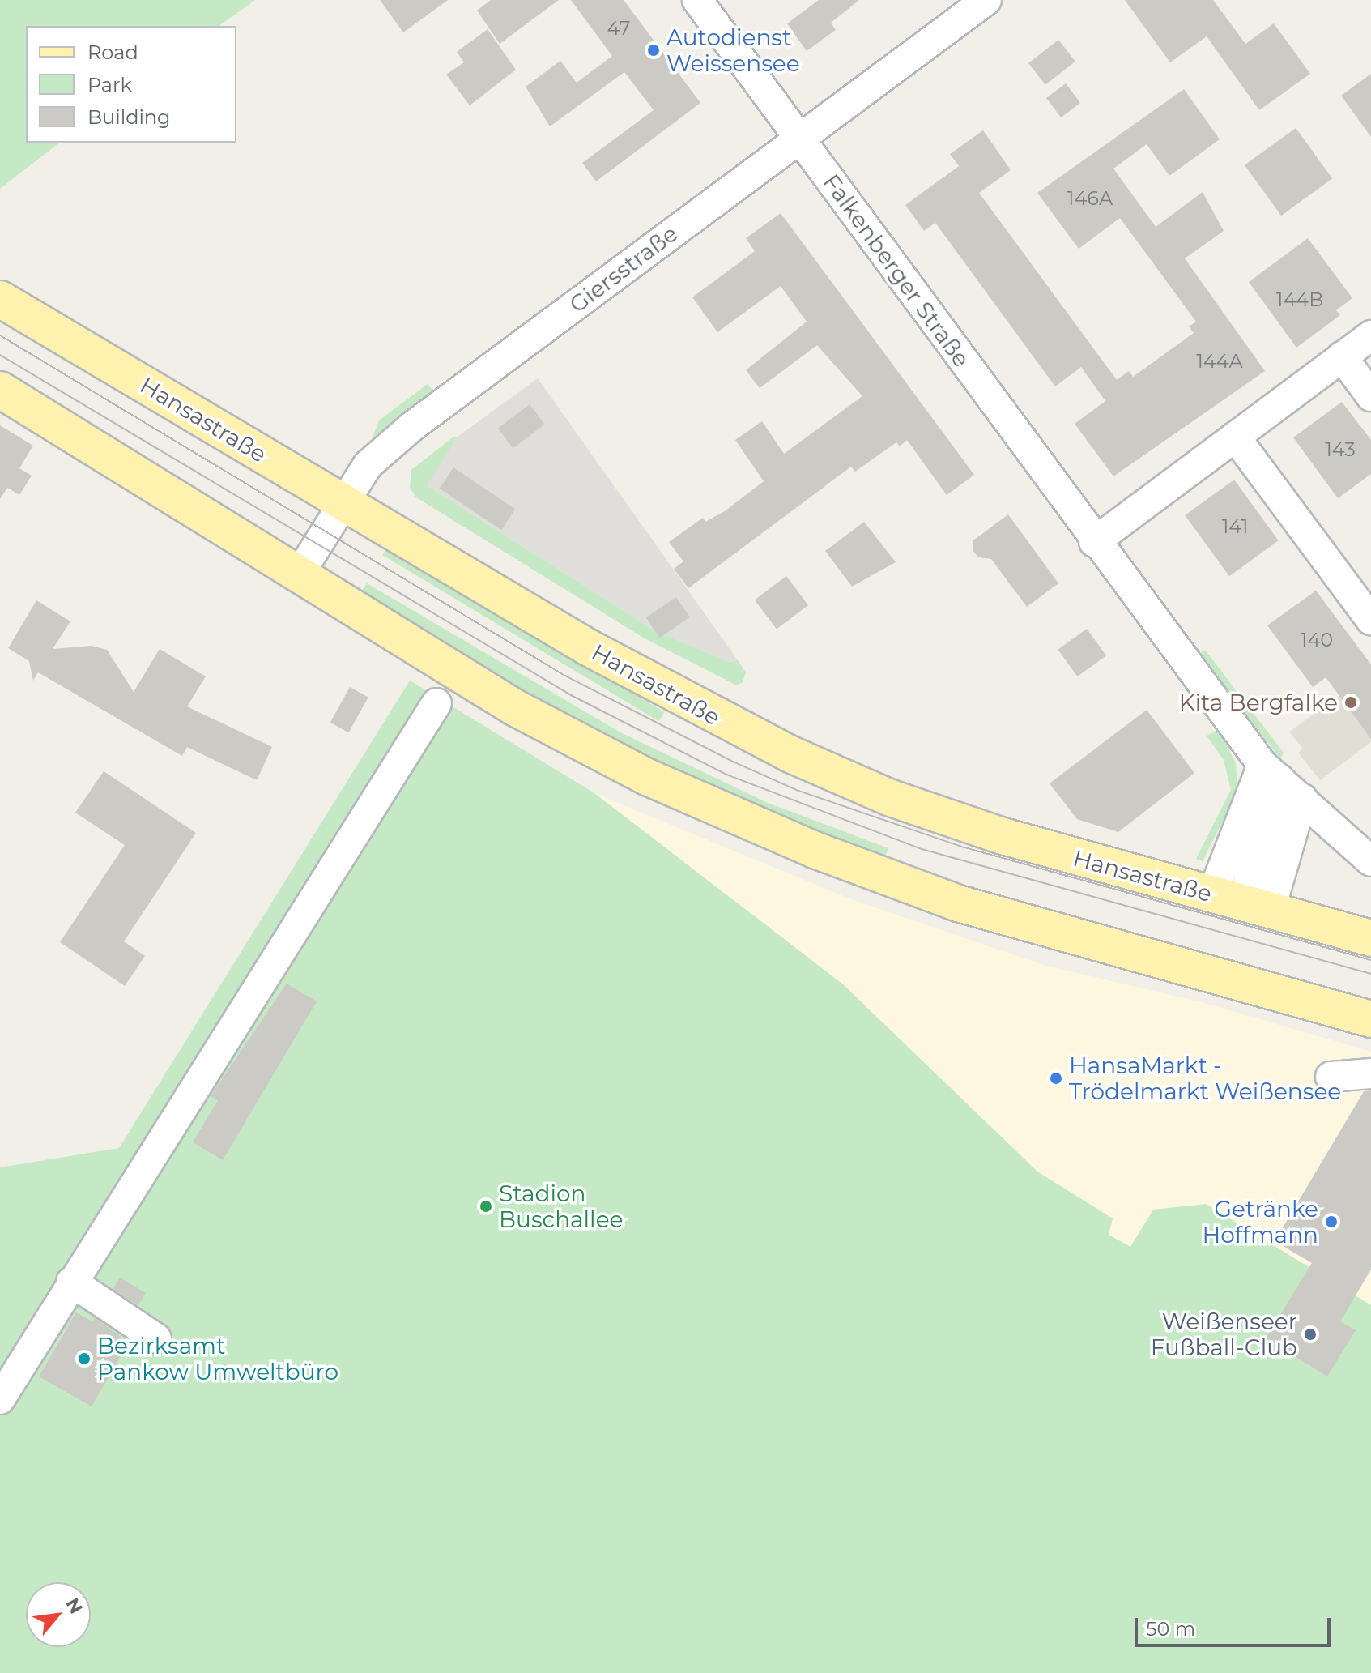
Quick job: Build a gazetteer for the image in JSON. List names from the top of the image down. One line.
{"streets":{"main road":["Hansastraße"],"street":["Giersstraße","Falkenberger Straße"]},"crossings":[["Giersstraße","Falkenberger Straße"],["Giersstraße","Hansastraße"]],"places":["Autodienst Weissensee","Kita Bergfalke","HansaMarkt - Trödelmarkt Weißensee","Stadion Buschallee","Getränke Hoffmann","Weißenseer Fußball-Club","Bezirksamt Pankow Umweltbüro"],"house_numbers":["47","146A","144B","144A","143","141","140"],"legend":["Road","Park","Building"],"scale_bar":"50 m","north":"top right"}
